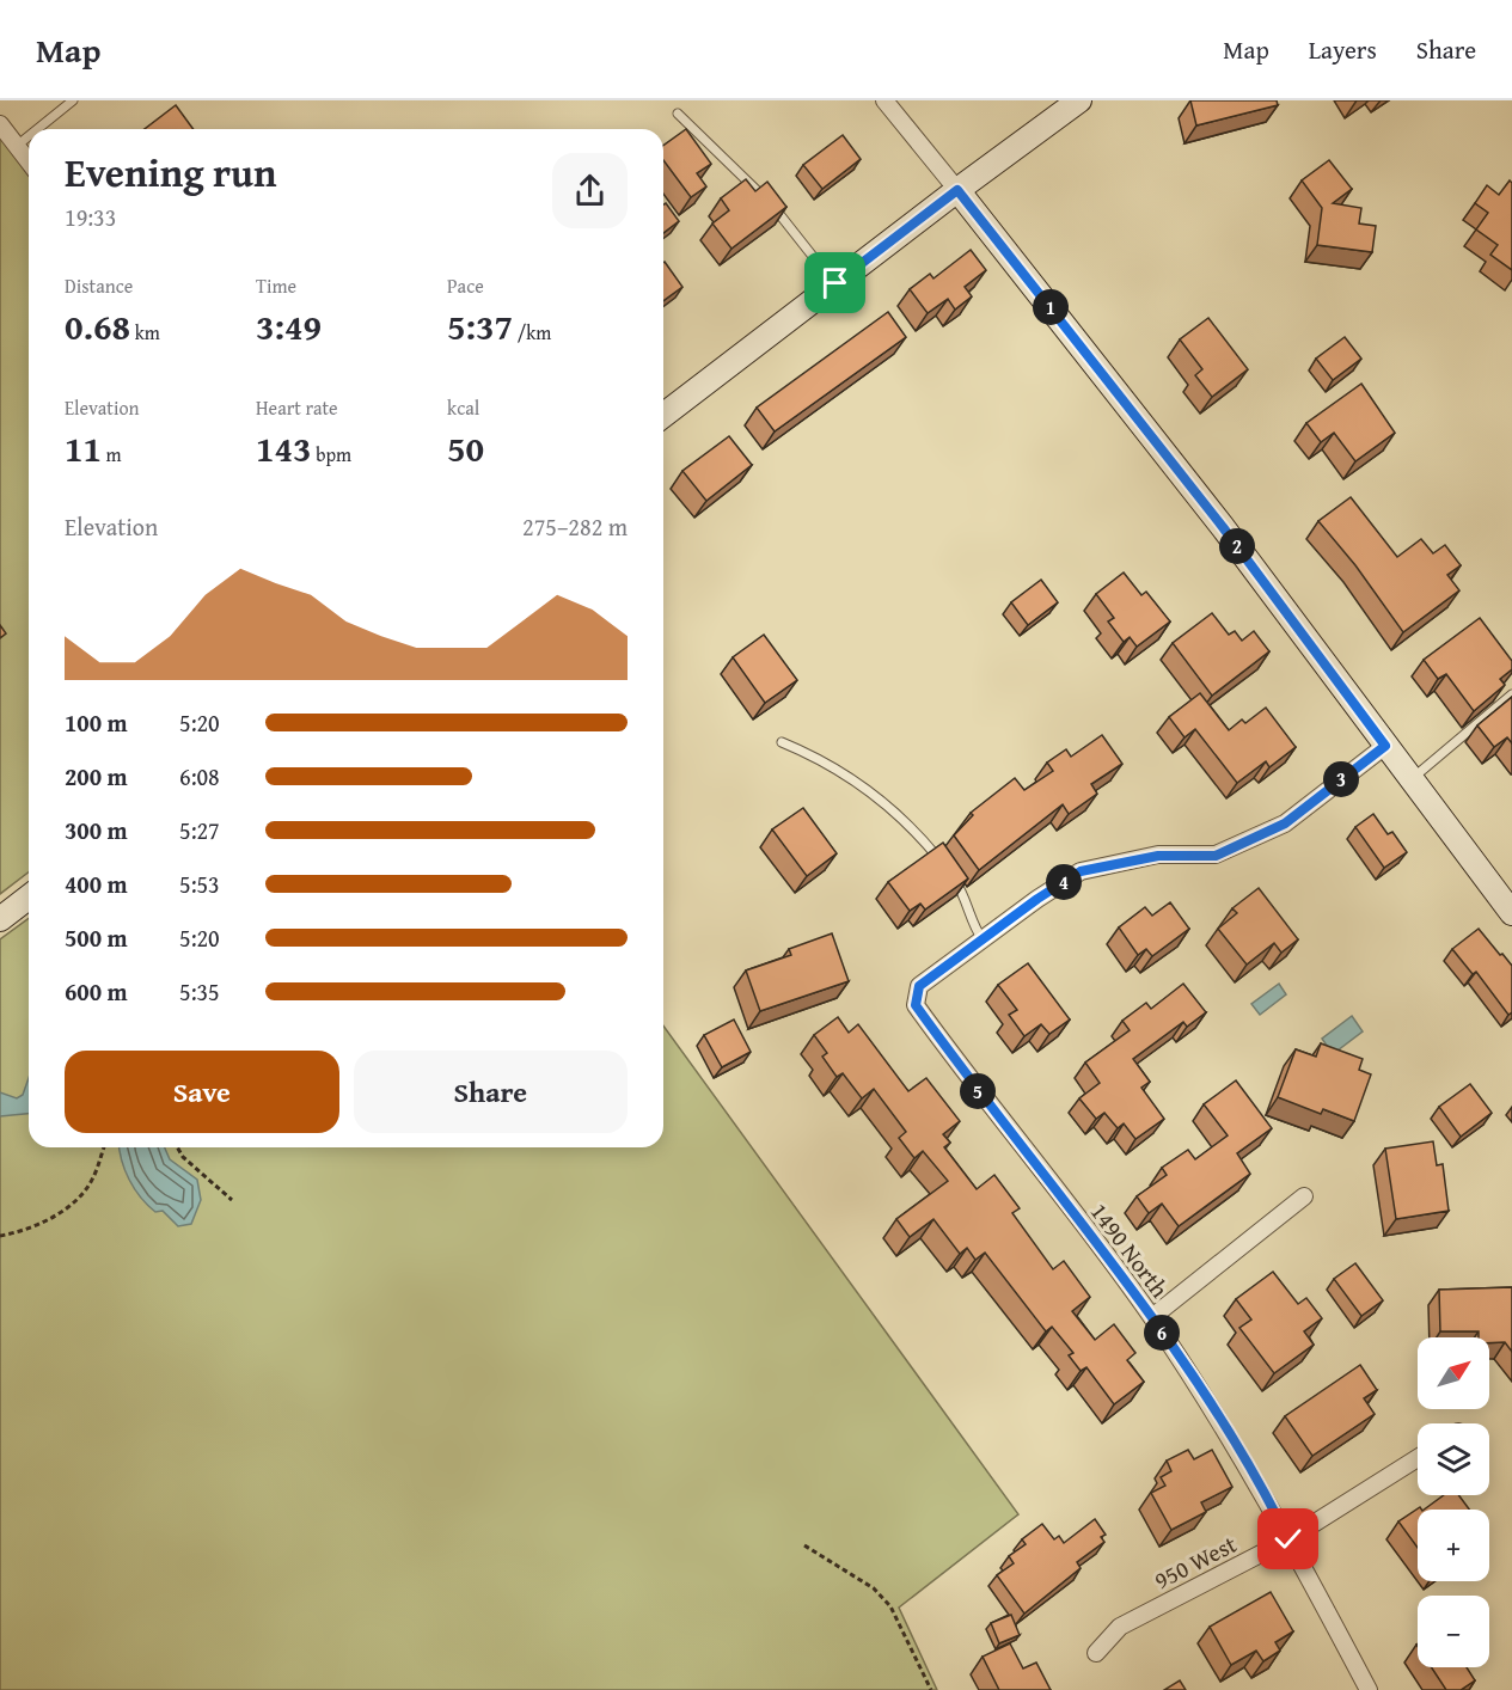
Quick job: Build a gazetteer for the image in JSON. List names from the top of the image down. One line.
{"streets":{"street":["1490 North","950 West"]},"crossings":[["1490 North","950 West"]],"north":"top right","page":{"header":"Map","nav":["Map","Layers","Share"],"heading":["Evening run","19:33"],"stats":[["Distance","0.68 km"],["Time","3:49"],["Pace","5:37 /km"],["Elevation","11 m"],["Heart rate","143 bpm"],["kcal","50"]],"pins":["1","2","3","4","5","6"],"chart":["Elevation","275–282 m"],"list":[{"name":"100 m","note":"5:20"},{"name":"200 m","note":"6:08"},{"name":"300 m","note":"5:27"},{"name":"400 m","note":"5:53"},{"name":"500 m","note":"5:20"},{"name":"600 m","note":"5:35"}],"buttons":["Save","Share"],"map_buttons":["+","−"]}}
